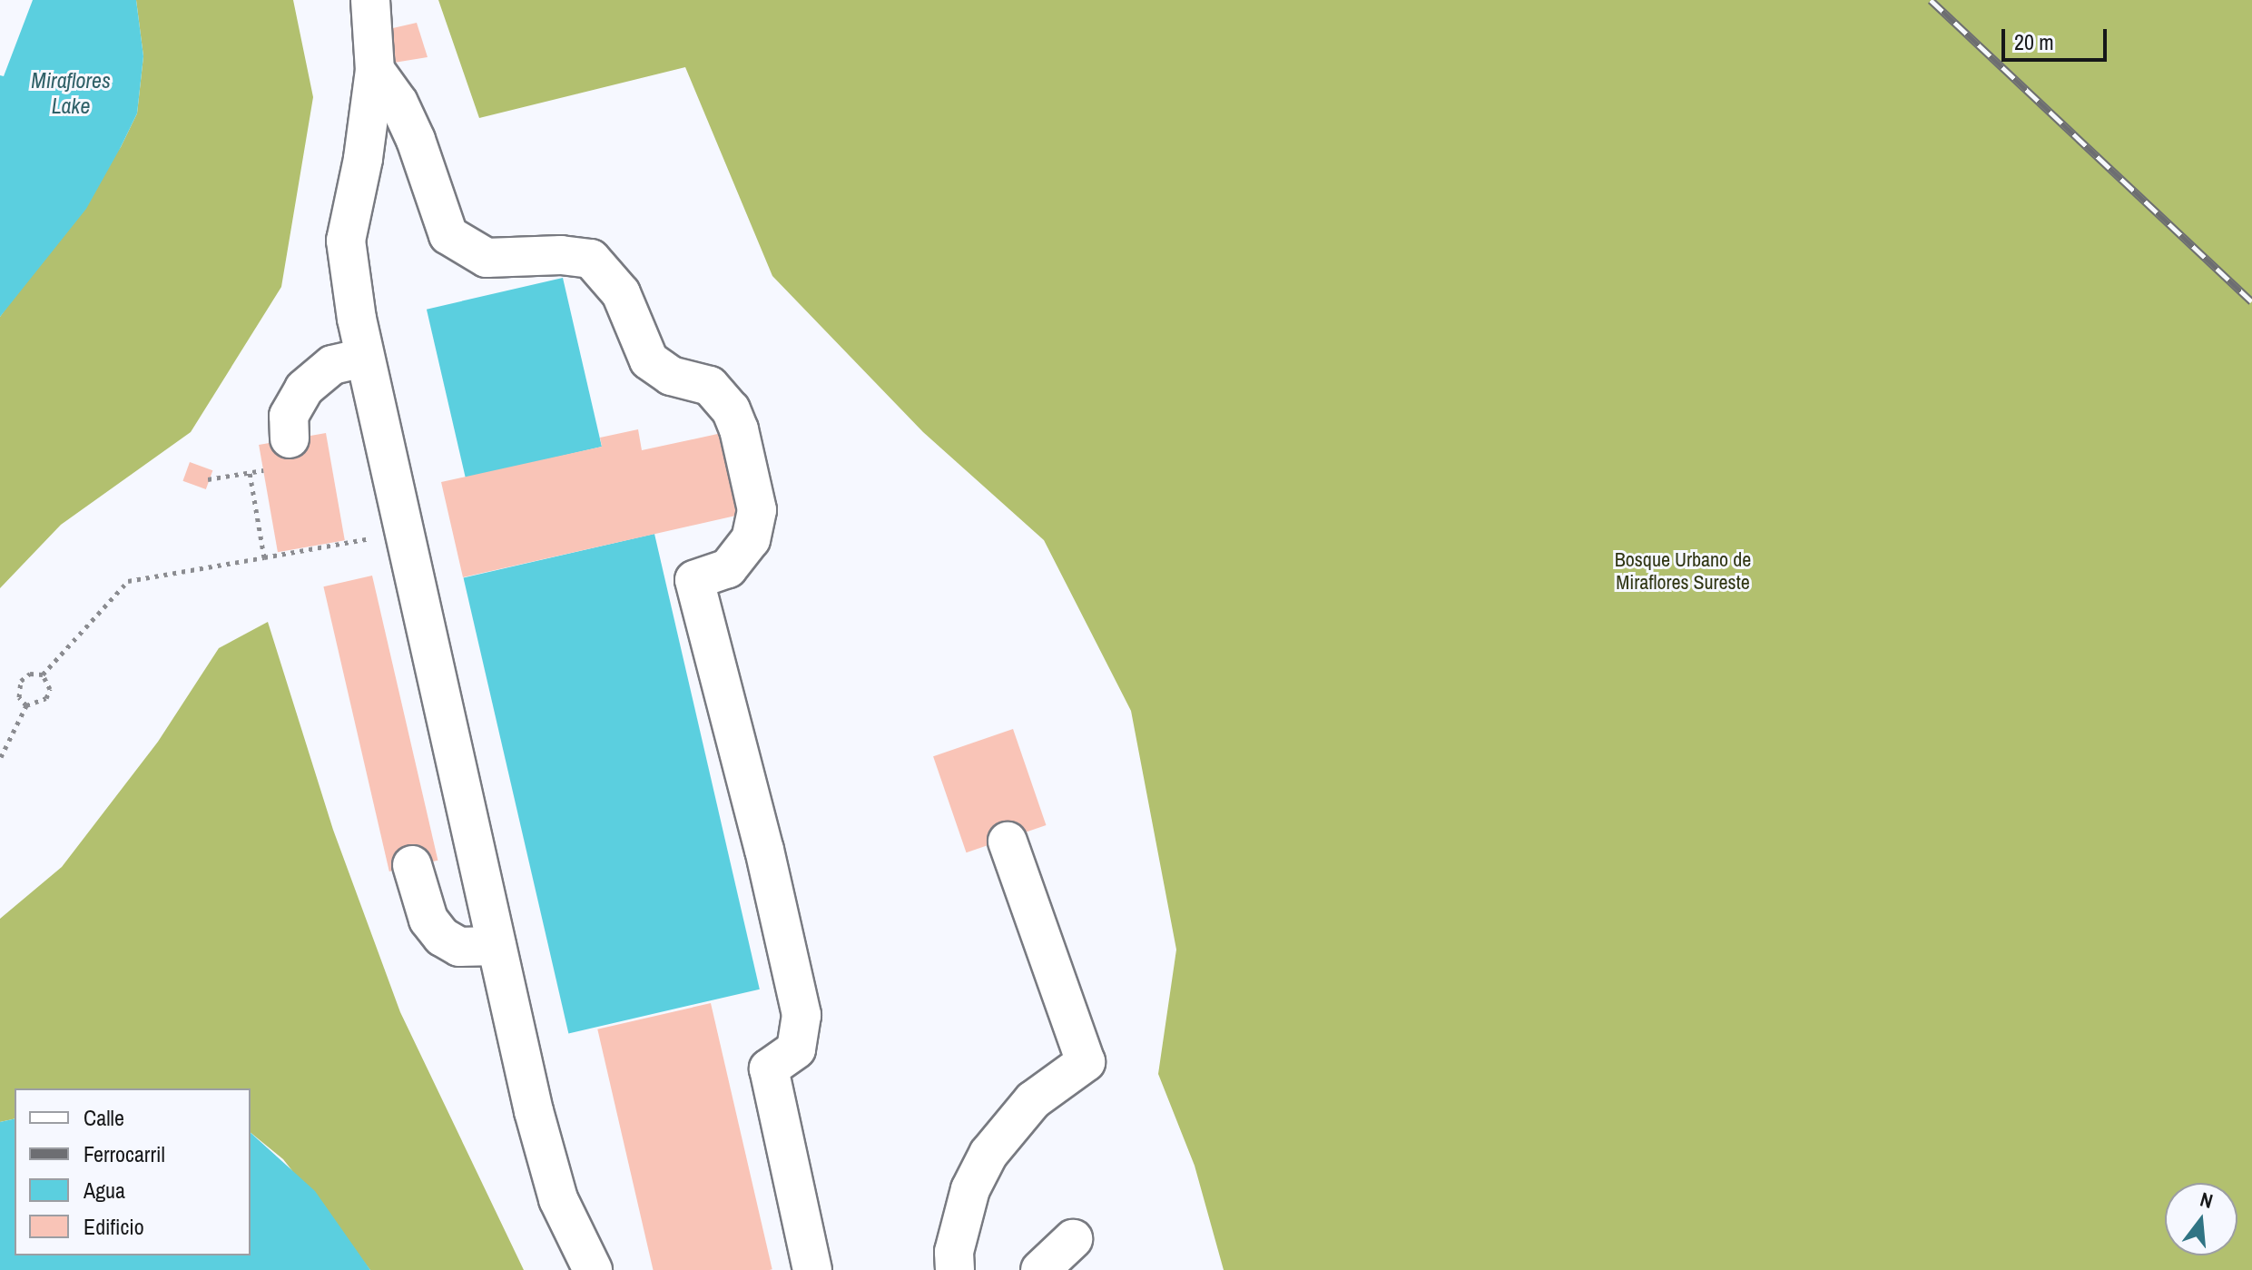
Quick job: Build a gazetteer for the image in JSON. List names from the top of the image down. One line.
{"water":["Miraflores Lake"],"parks":["Bosque Urbano de Miraflores Sureste"],"legend":["Calle","Ferrocarril","Agua","Edificio"],"scale_bar":"20 m","north":"top"}
